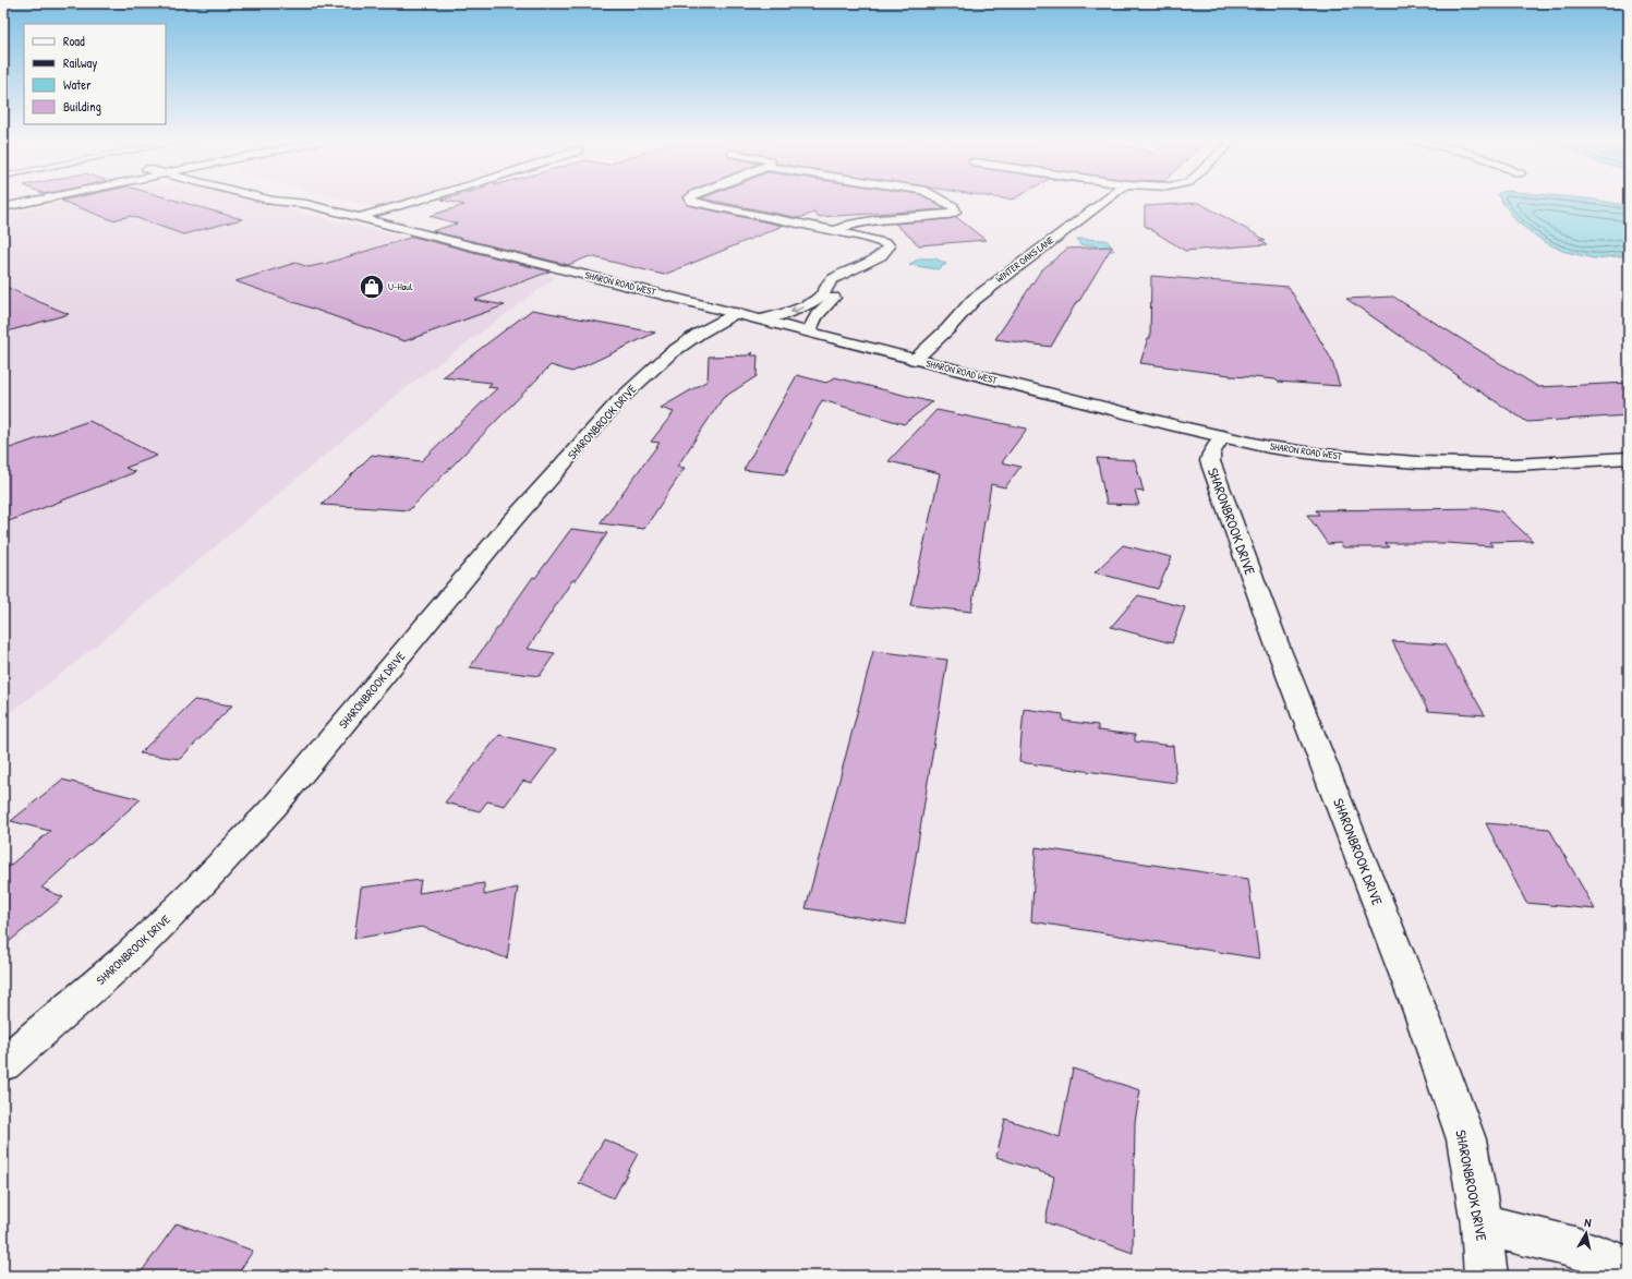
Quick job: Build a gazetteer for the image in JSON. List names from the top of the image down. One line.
{"streets":{"street":["WINTER OAKS LANE","SHARON ROAD WEST","SHARONBROOK DRIVE"]},"crossings":[["WINTER OAKS LANE","SHARON ROAD WEST"],["SHARON ROAD WEST","SHARONBROOK DRIVE"]],"places":{"shop":["U-Haul"]},"legend":["Road","Railway","Water","Building"],"north":"top"}
